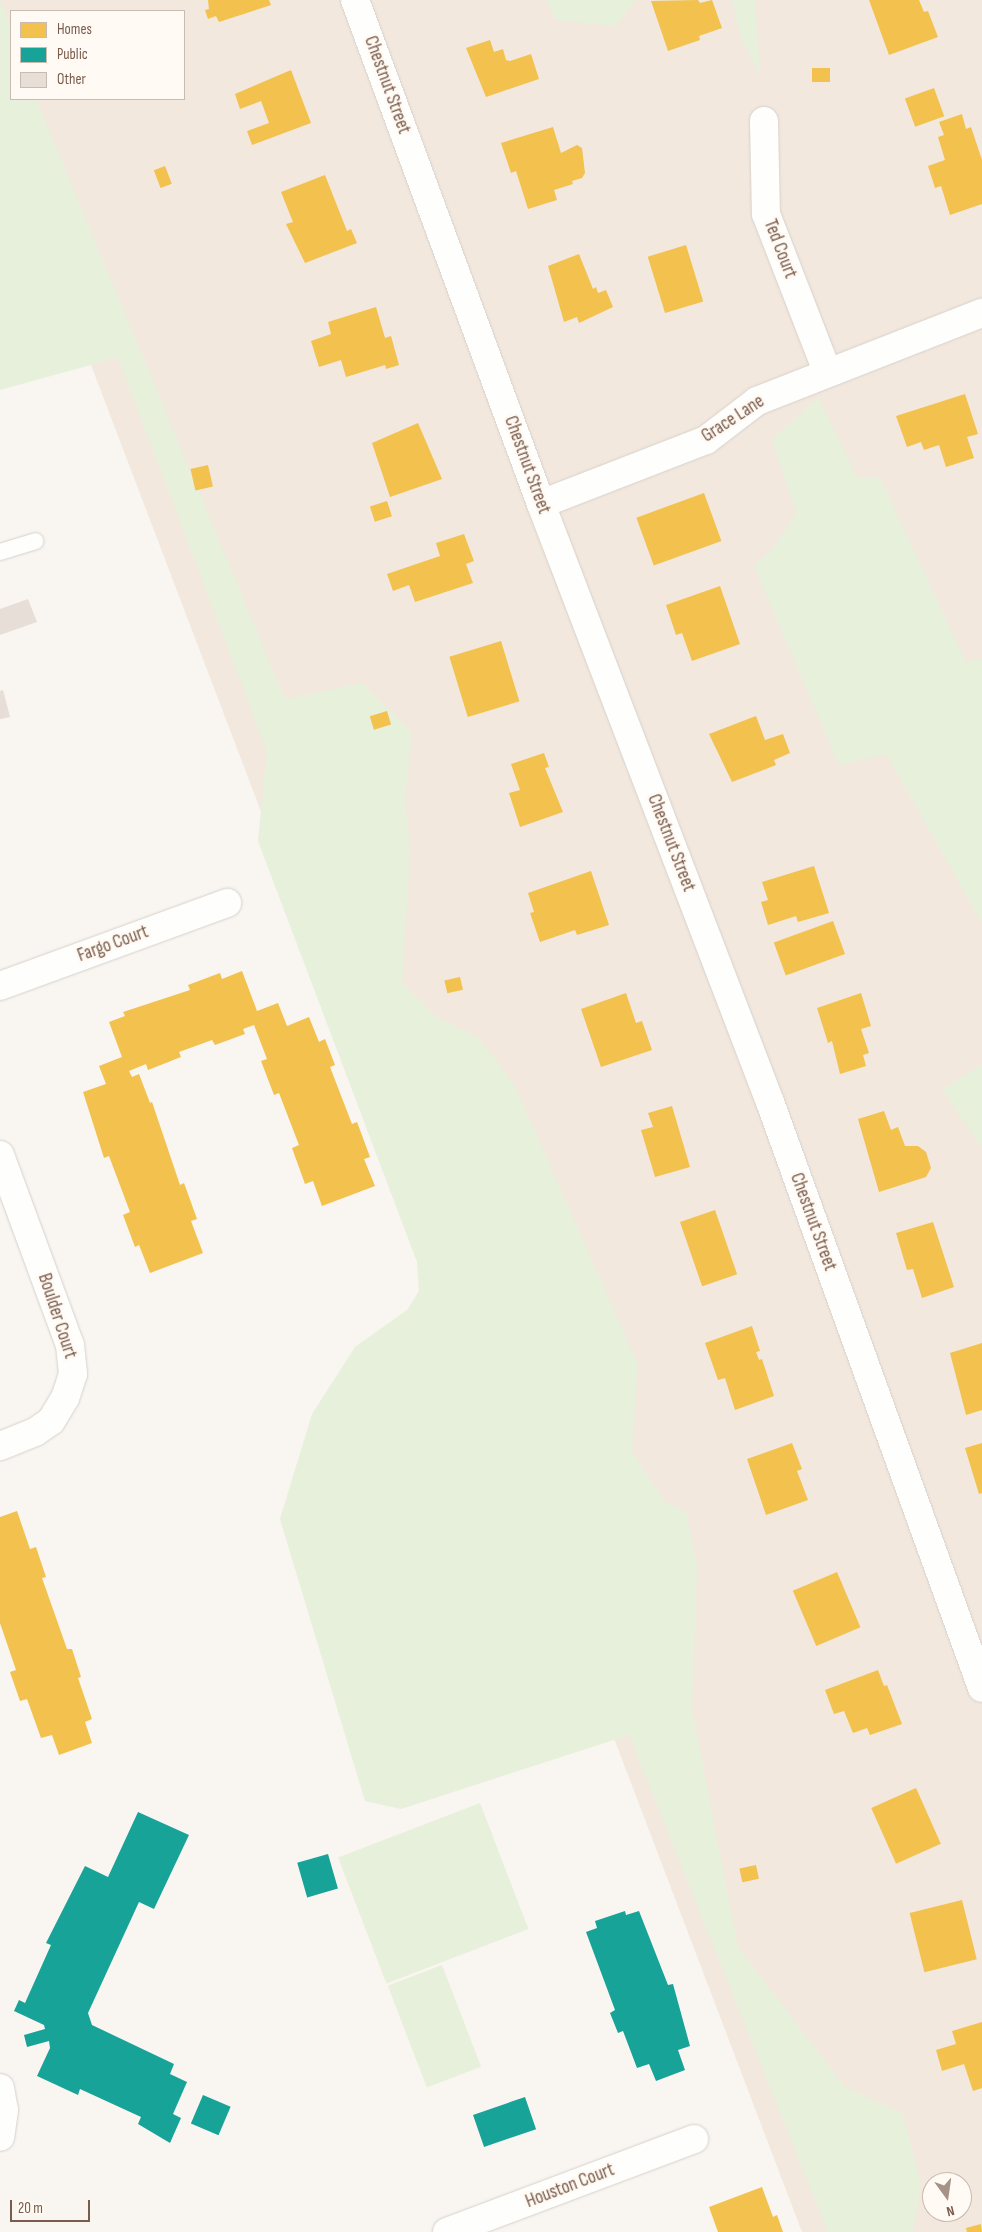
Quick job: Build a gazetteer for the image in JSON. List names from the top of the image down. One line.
{"streets":{"street":["Chestnut Street","Ted Court","Grace Lane","Fargo Court","Boulder Court","Houston Court"]},"crossings":[["Chestnut Street","Grace Lane"],["Ted Court","Grace Lane"]],"legend":["Homes","Public","Other"],"scale_bar":"20 m","north":"bottom"}
